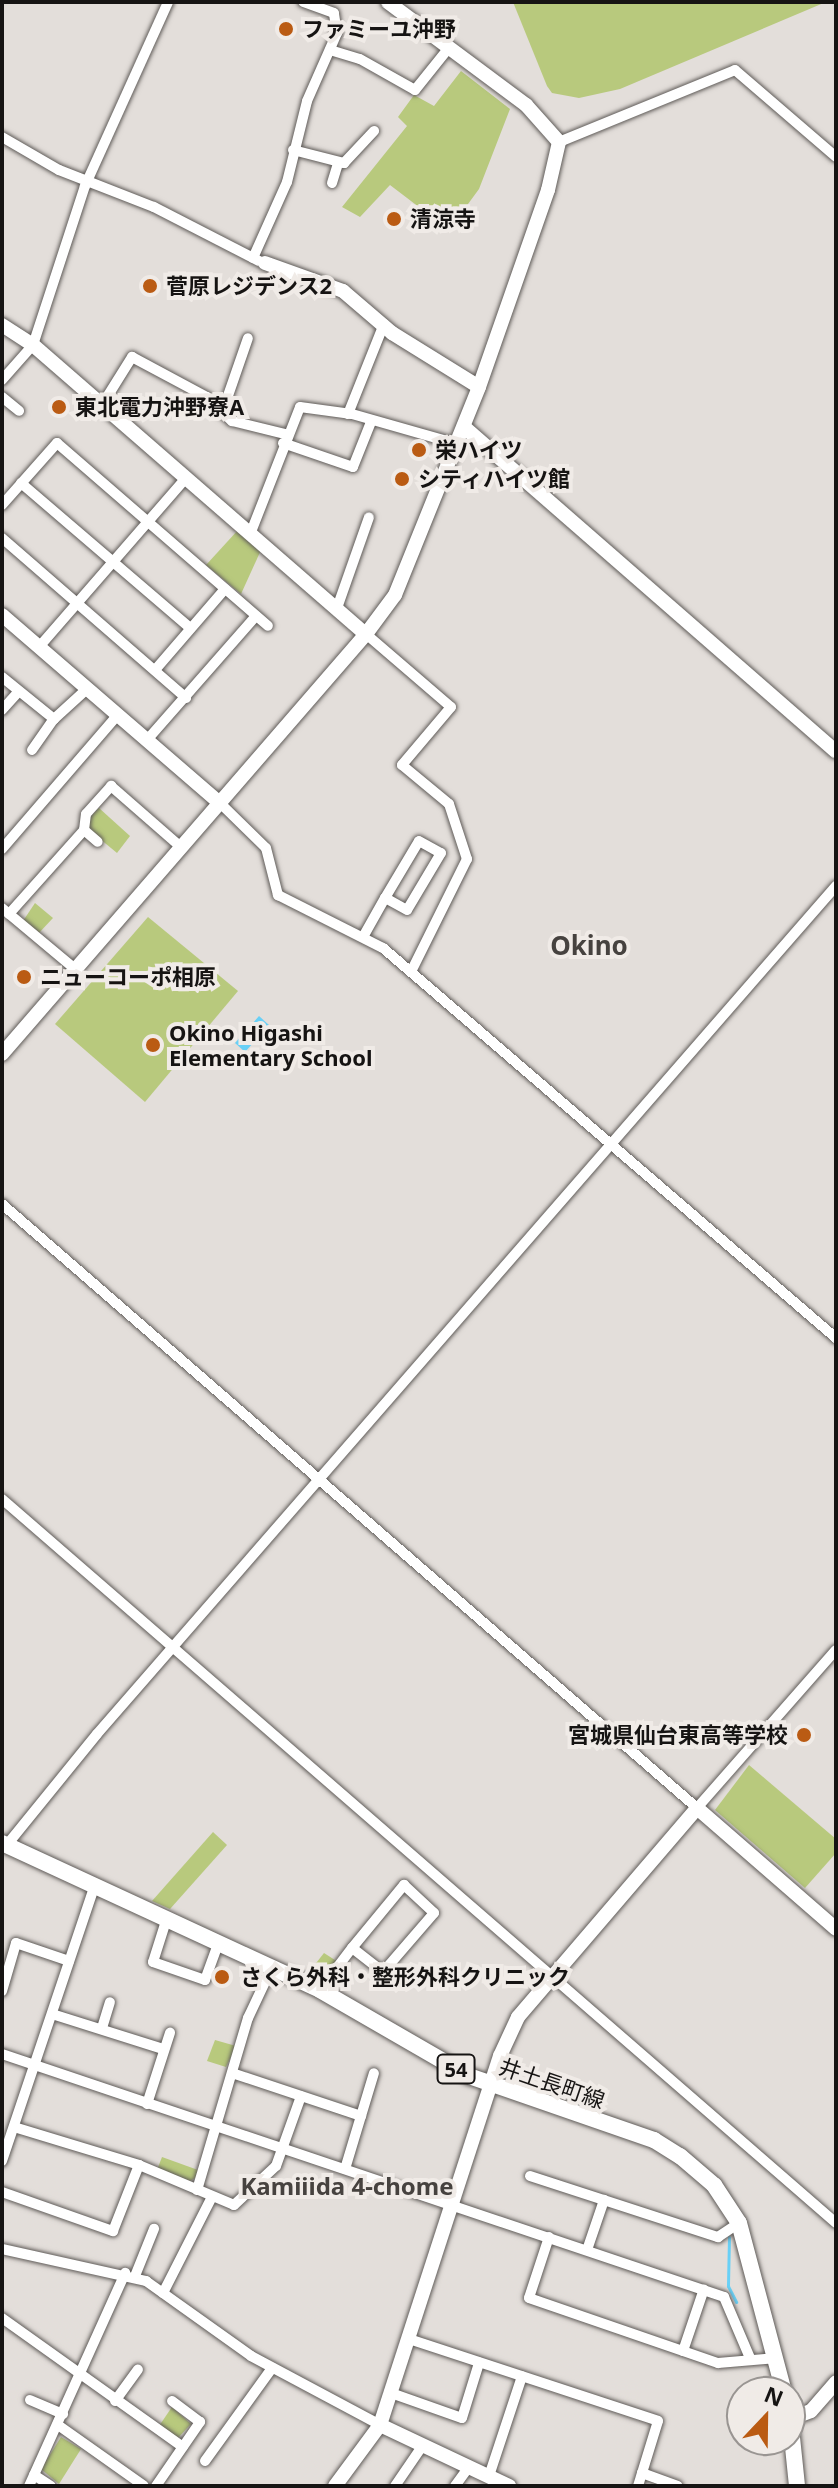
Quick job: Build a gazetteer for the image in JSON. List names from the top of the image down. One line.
{"streets":{"main road":["54","井土長町線"]},"districts":["Okino","Kamiiida 4-chome"],"places":["ファミーユ沖野","清涼寺","菅原レジデンス2","東北電力沖野寮A","栄ハイツ","シティハイツ館","ニューコーポ相原","Okino Higashi Elementary School","宮城県仙台東高等学校","さくら外科・整形外科クリニック"],"north":"top"}
